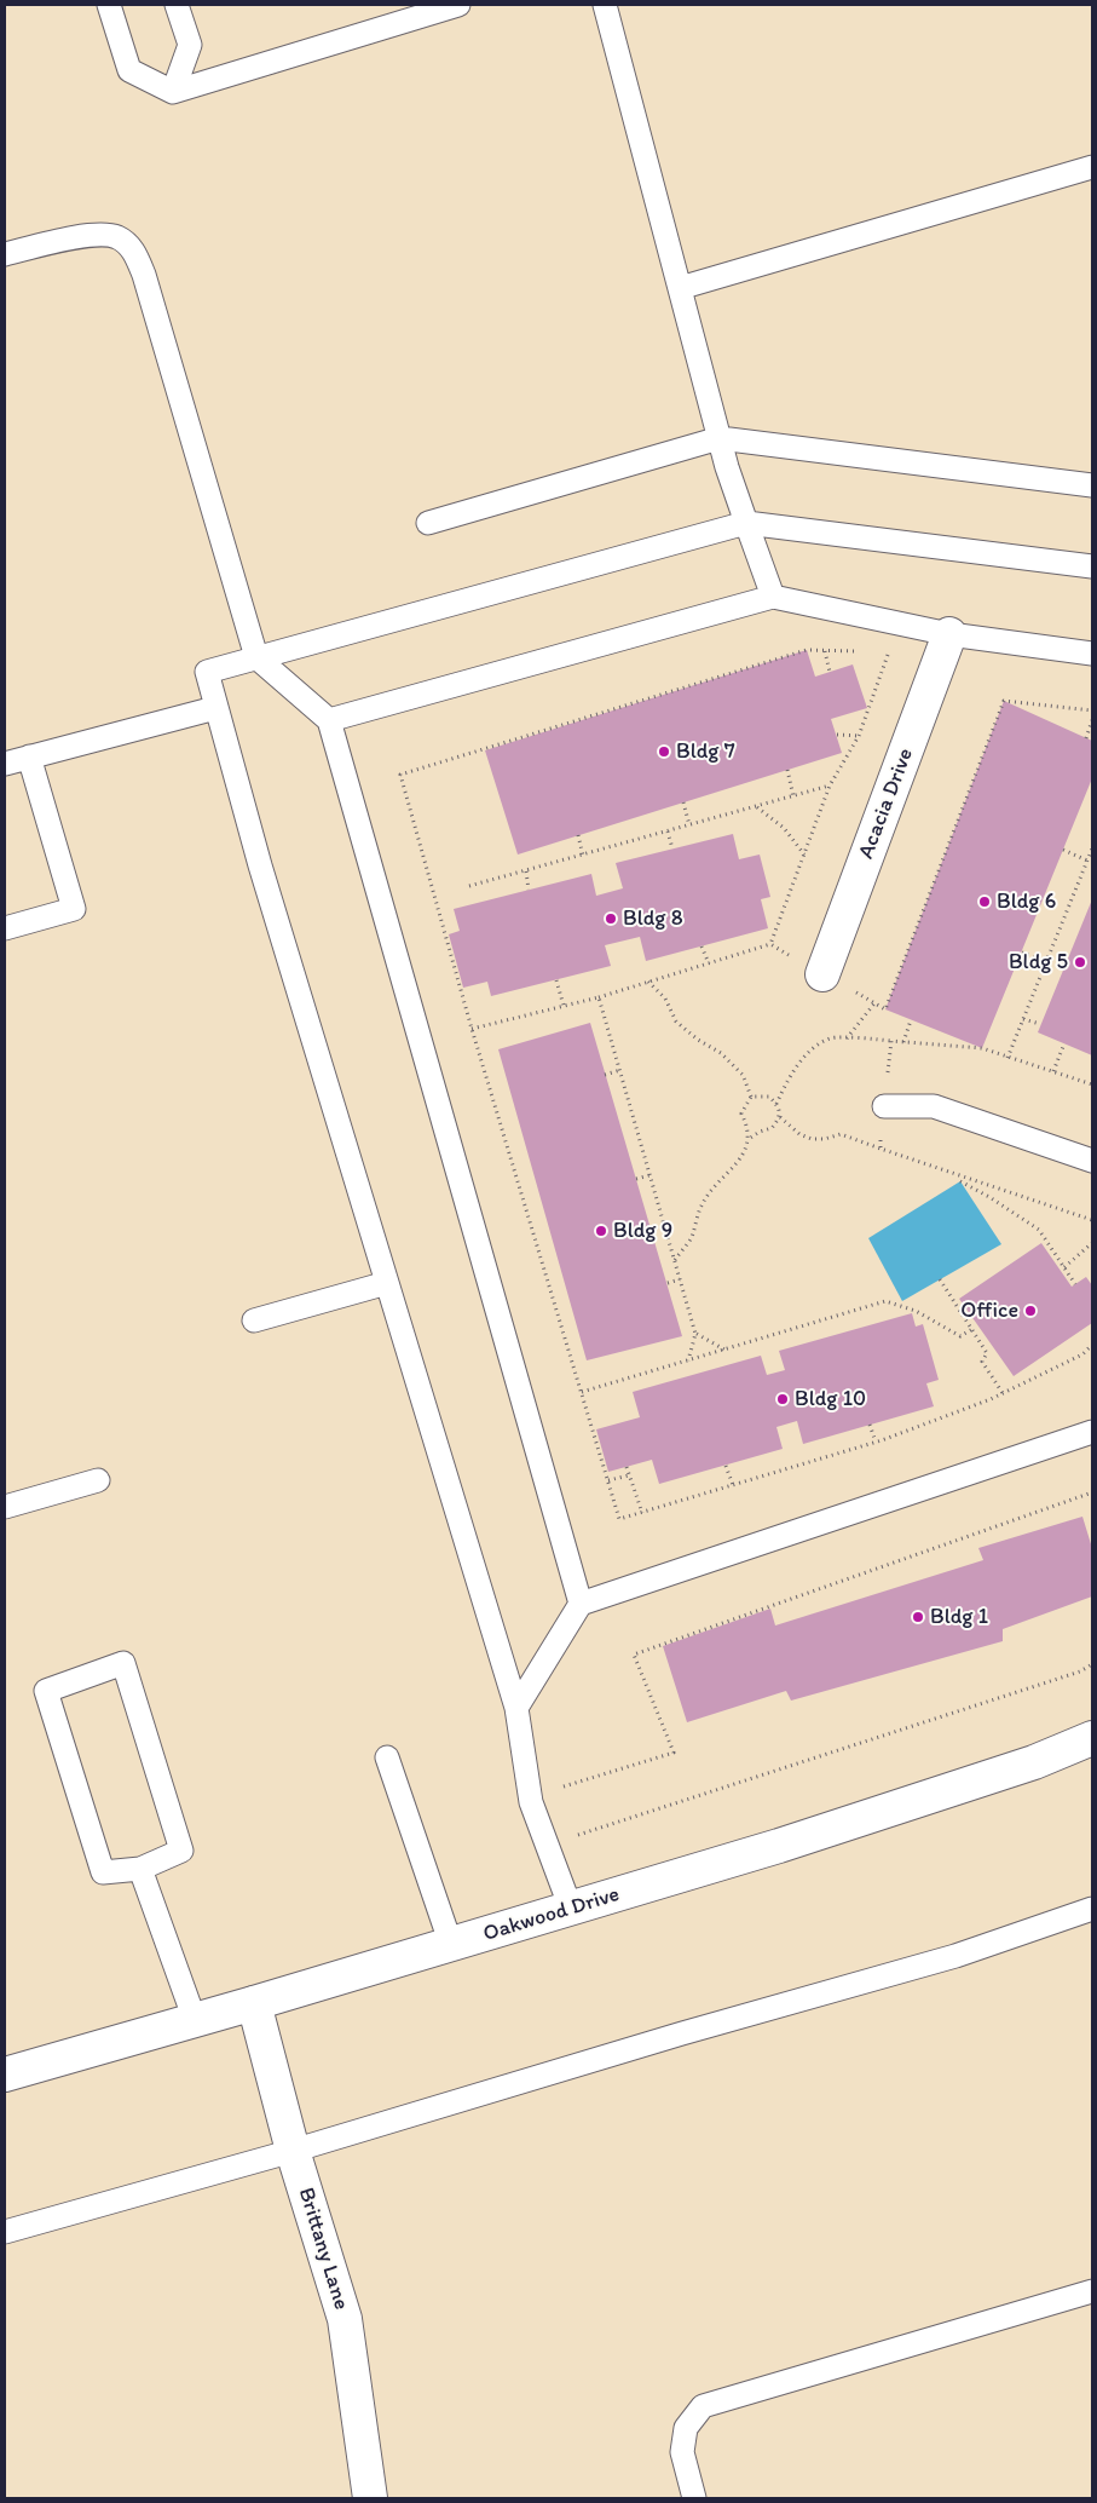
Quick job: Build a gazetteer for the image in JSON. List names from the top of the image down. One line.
{"streets":{"street":["Acacia Drive","Oakwood Drive","Brittany Lane"]},"crossings":[["Oakwood Drive","Brittany Lane"]],"places":["Bldg 7","Bldg 6","Bldg 8","Bldg 5","Bldg 9","Office","Bldg 10","Bldg 1"]}
